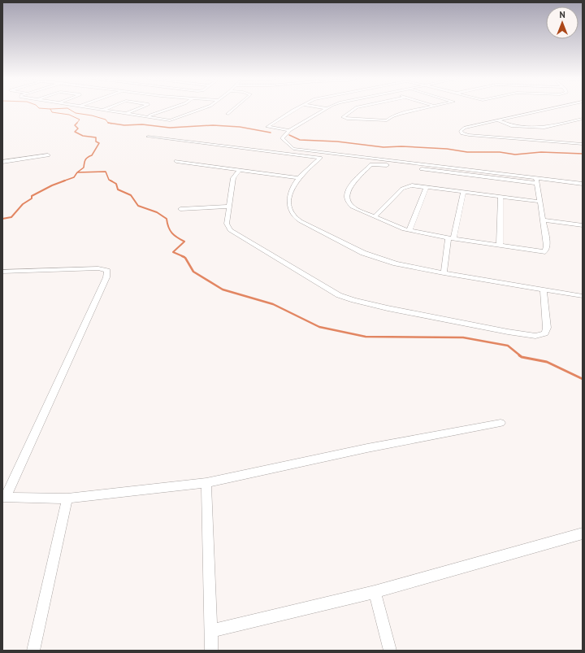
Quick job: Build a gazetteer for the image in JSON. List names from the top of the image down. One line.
{"north":"top"}
